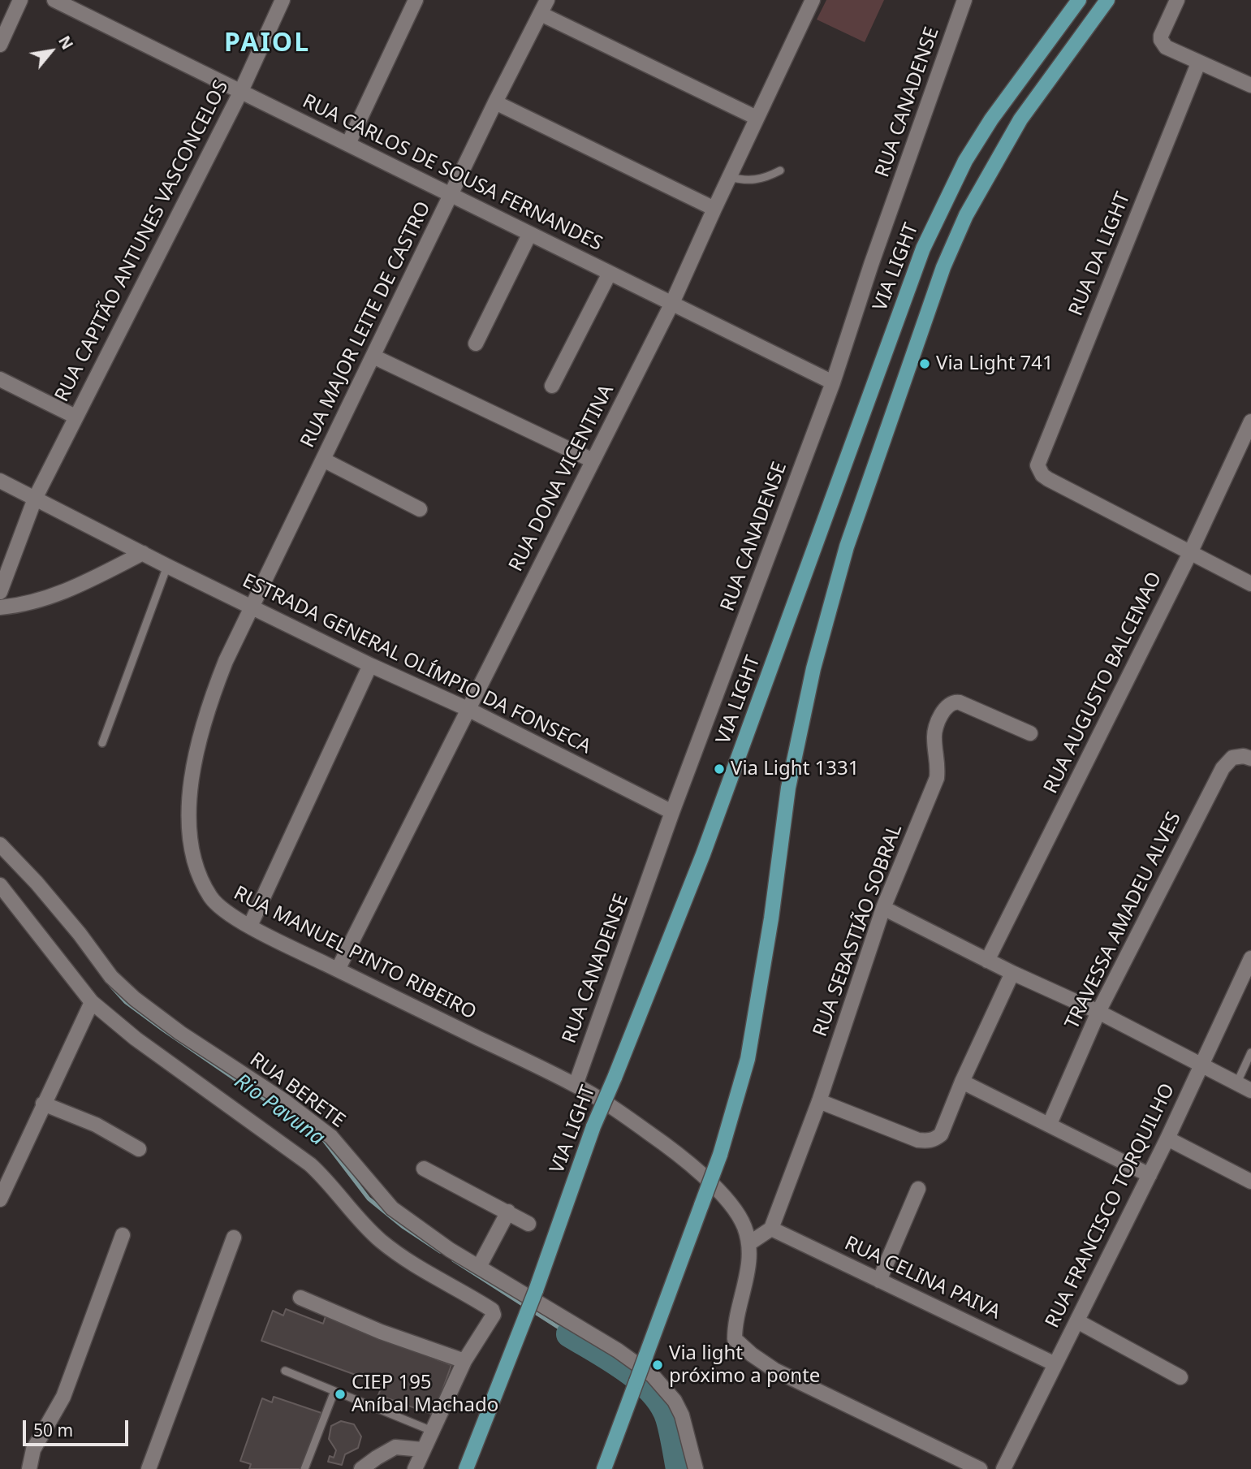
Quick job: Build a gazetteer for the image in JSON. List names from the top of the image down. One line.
{"streets":{"main road":["VIA LIGHT"],"street":["RUA CANADENSE","RUA CARLOS DE SOUSA FERNANDES","RUA CAPITÃO ANTUNES VASCONCELOS","RUA DA LIGHT","RUA MAJOR LEITE DE CASTRO","RUA DONA VICENTINA","ESTRADA GENERAL OLÍMPIO DA FONSECA","RUA AUGUSTO BALCEMAO","TRAVESSA AMADEU ALVES","RUA SEBASTIÃO SOBRAL","RUA MANUEL PINTO RIBEIRO","RUA BERETE","RUA FRANCISCO TORQUILHO","RUA CELINA PAIVA"]},"crossings":[["RUA CANADENSE","RUA CARLOS DE SOUSA FERNANDES"],["RUA CANADENSE","ESTRADA GENERAL OLÍMPIO DA FONSECA"],["RUA CANADENSE","RUA MANUEL PINTO RIBEIRO"],["RUA CARLOS DE SOUSA FERNANDES","RUA CAPITÃO ANTUNES VASCONCELOS"],["RUA CARLOS DE SOUSA FERNANDES","RUA MAJOR LEITE DE CASTRO"],["RUA CARLOS DE SOUSA FERNANDES","RUA DONA VICENTINA"],["RUA CAPITÃO ANTUNES VASCONCELOS","ESTRADA GENERAL OLÍMPIO DA FONSECA"],["RUA DA LIGHT","RUA AUGUSTO BALCEMAO"],["RUA MAJOR LEITE DE CASTRO","ESTRADA GENERAL OLÍMPIO DA FONSECA"],["RUA MAJOR LEITE DE CASTRO","RUA MANUEL PINTO RIBEIRO"],["RUA DONA VICENTINA","ESTRADA GENERAL OLÍMPIO DA FONSECA"],["RUA DONA VICENTINA","RUA MANUEL PINTO RIBEIRO"],["ESTRADA GENERAL OLÍMPIO DA FONSECA","RUA MANUEL PINTO RIBEIRO"],["RUA SEBASTIÃO SOBRAL","RUA CELINA PAIVA"],["RUA FRANCISCO TORQUILHO","RUA CELINA PAIVA"]],"districts":["PAIOL"],"water":["Rio Pavuna"],"places":["Via Light 741","Via Light 1331","Via light próximo a ponte","CIEP 195 Aníbal Machado"],"scale_bar":"50 m","north":"top right"}
